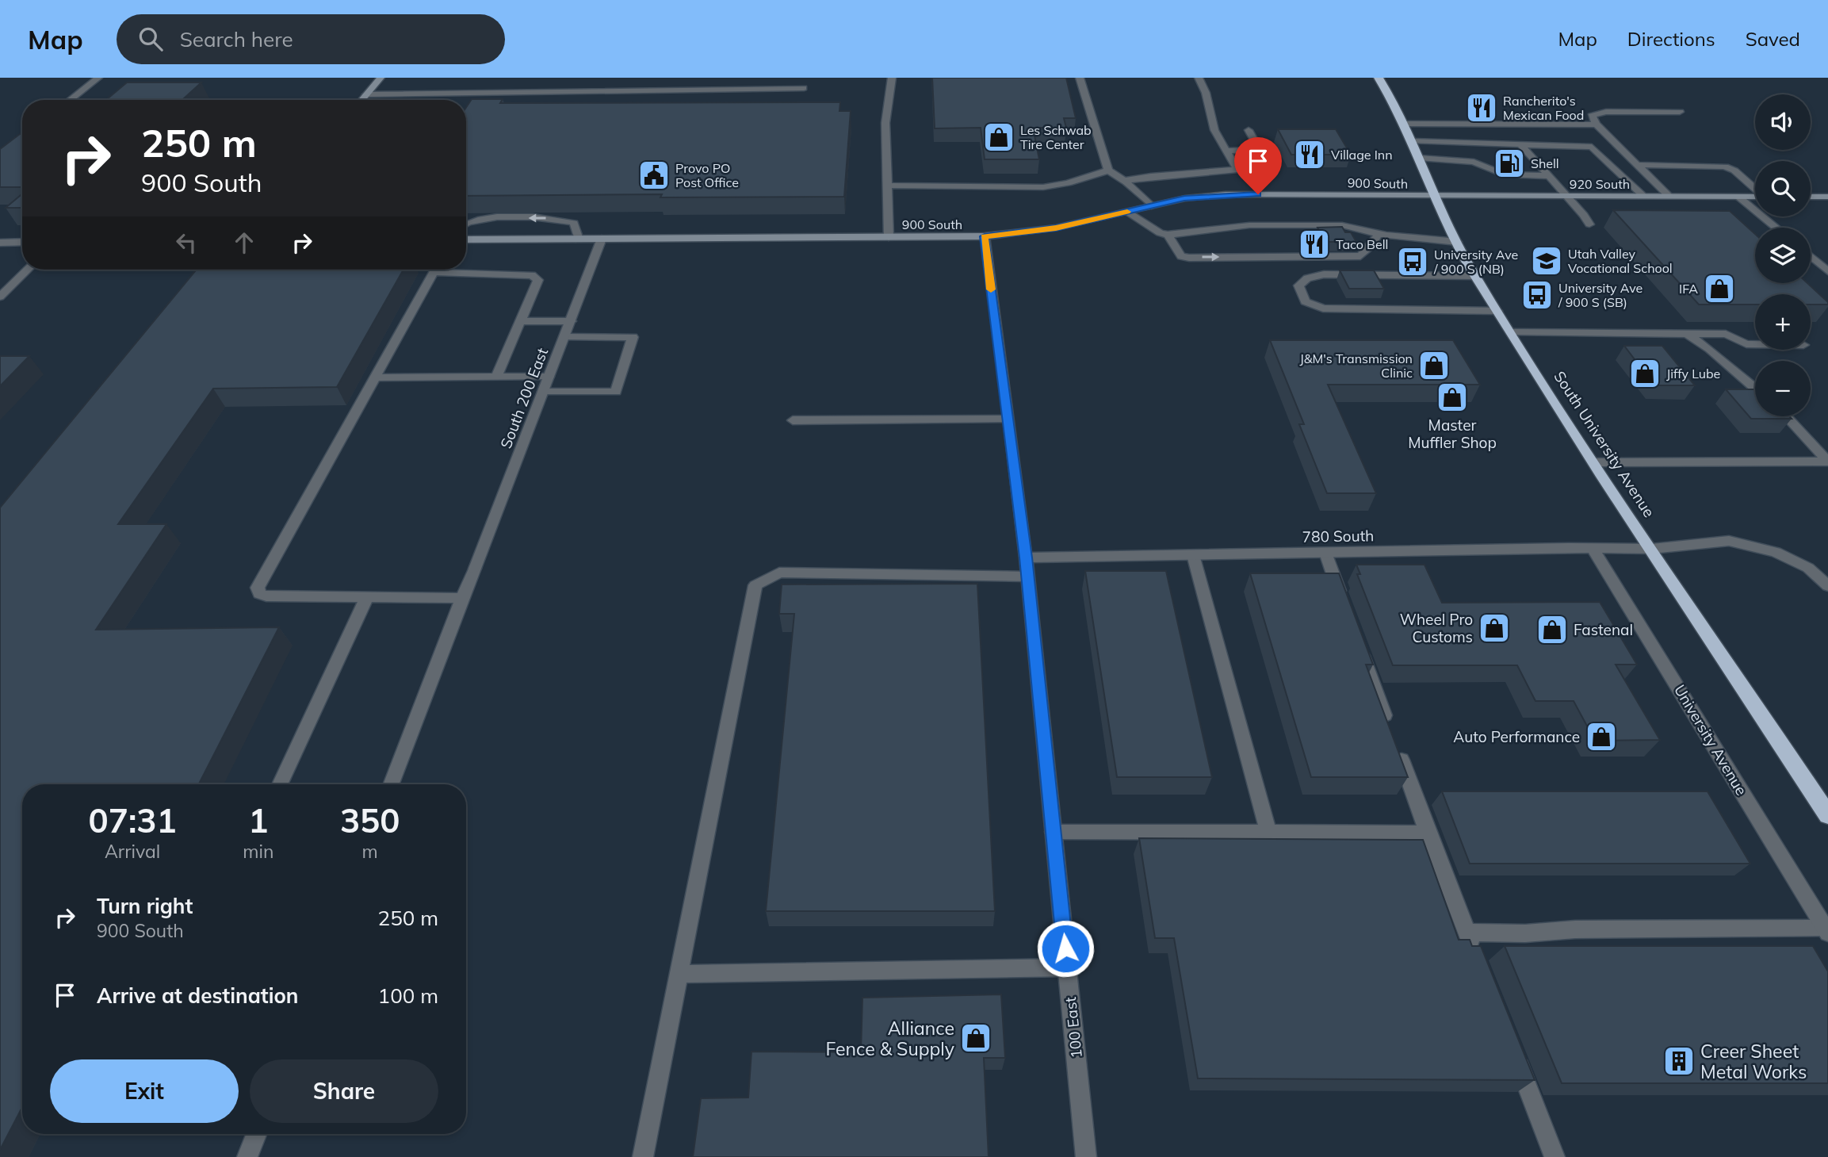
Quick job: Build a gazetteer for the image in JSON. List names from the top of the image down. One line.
{"streets":{"highway":["South University Avenue"],"street":["900 South","920 South","South 200 East","780 South","University Avenue","100 East"]},"crossings":[["900 South","920 South"],["900 South","South 200 East"],["900 South","South University Avenue"],["900 South","100 East"],["920 South","South University Avenue"],["South University Avenue","780 South"],["780 South","University Avenue"],["780 South","100 East"]],"places":{"restaurant":["Rancherito's Mexican Food","Village Inn","Taco Bell"],"shop":["Les Schwab Tire Center","IFA","J&M's Transmission Clinic","Jiffy Lube","Master Muffler Shop","Wheel Pro Customs","Fastenal","Auto Performance","Alliance Fence & Supply"],"fuel station":["Shell"],"public building":["Provo PO Post Office"],"school or university":["Utah Valley Vocational School"],"bus stop":["University Ave / 900 S (NB)","University Ave / 900 S (SB)"],"building":["Creer Sheet Metal Works"]},"page":{"header":"Map","search":"Search here","nav":["Map","Directions","Saved"],"map_buttons":["+","−"],"turn":["250 m","900 South"],"eta":["07:31","Arrival","1","min","350","m"],"list":[{"name":"Turn right","note":"900 South","value":"250 m"},{"name":"Arrive at destination","value":"100 m"}],"buttons":["Exit","Share"]}}
